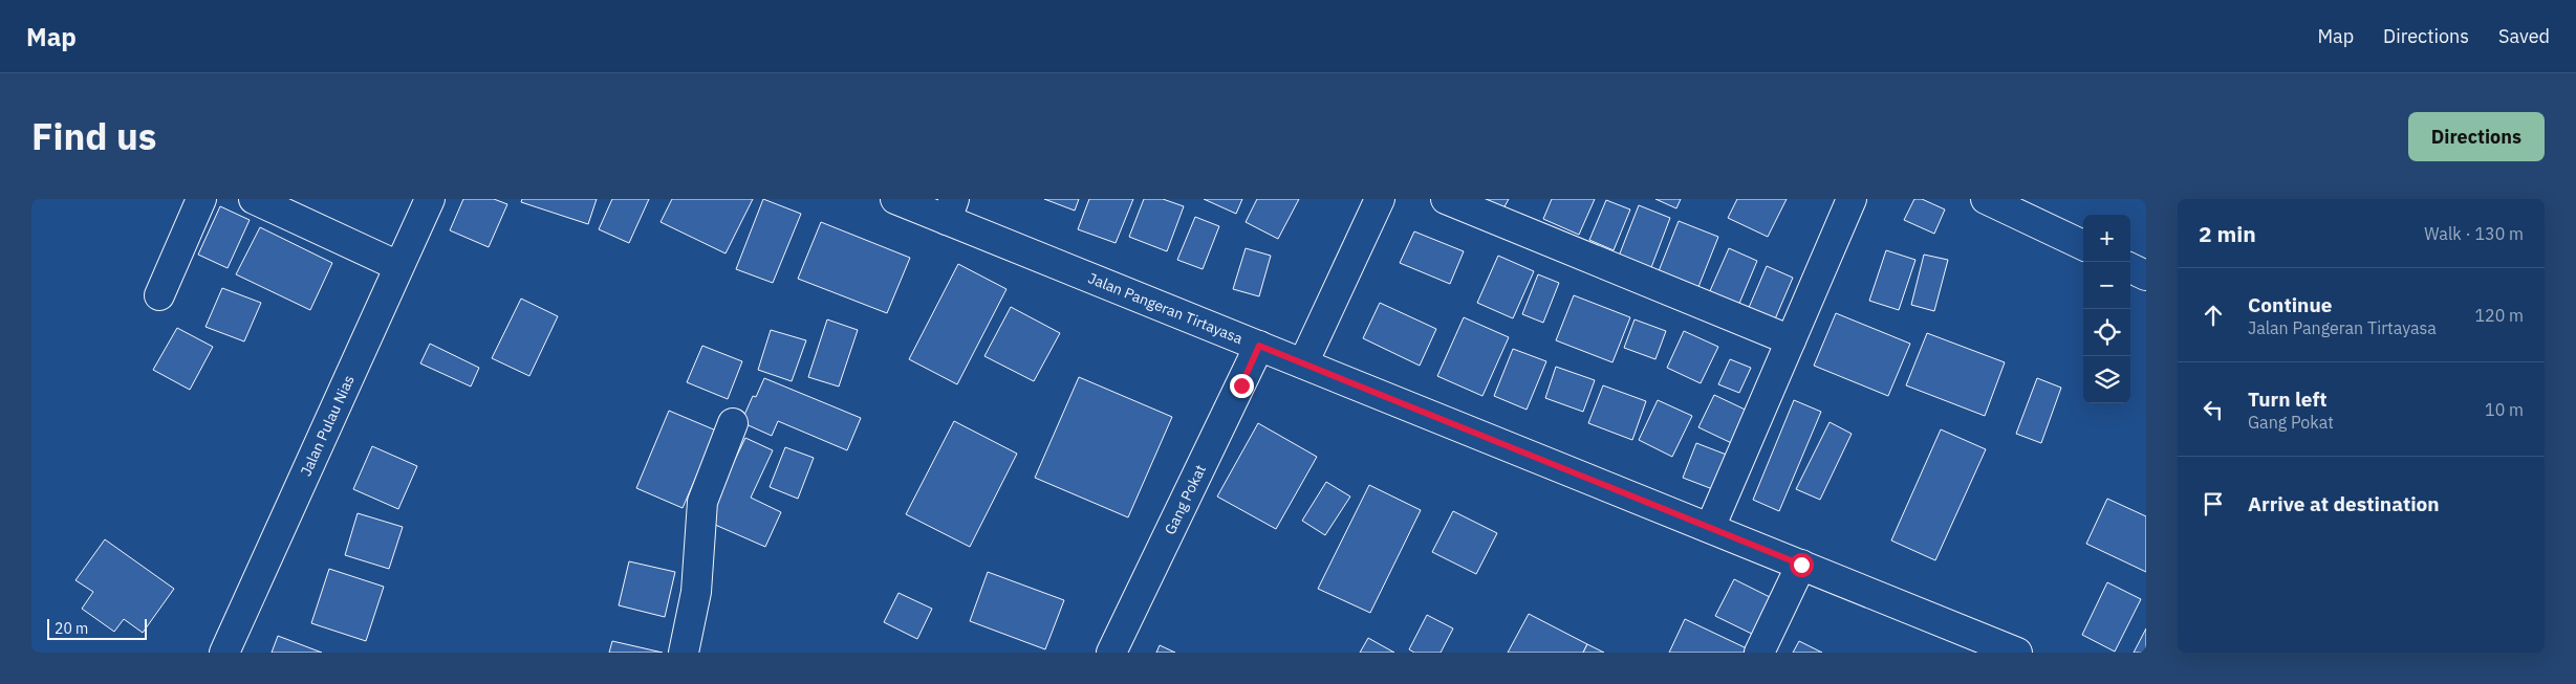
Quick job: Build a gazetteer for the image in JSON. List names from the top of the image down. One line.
{"streets":{"street":["Jalan Pangeran Tirtayasa","Jalan Pulau Nias","Gang Pokat"]},"crossings":[["Jalan Pangeran Tirtayasa","Gang Pokat"]],"scale_bar":"20 m","page":{"header":"Map","nav":["Map","Directions","Saved"],"title":"Find us","buttons":"Directions","heading":["2 min","Walk · 130 m"],"map_buttons":["+","−"],"list":[["Continue","Jalan Pangeran Tirtayasa","120 m"],["Turn left","Gang Pokat","10 m"],"Arrive at destination"],"scale":"20 m"}}
